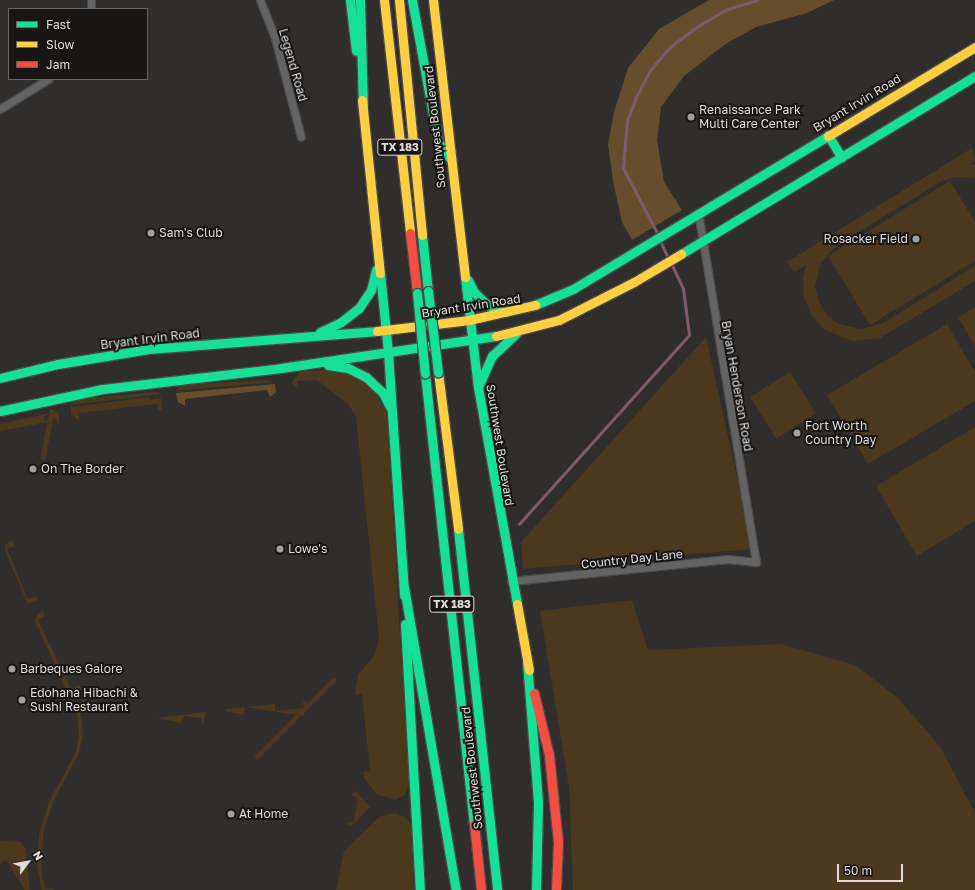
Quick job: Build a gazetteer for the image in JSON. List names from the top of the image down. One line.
{"streets":{"main road":["Bryant Irvin Road","Southwest Boulevard","TX 183"],"street":["Legend Road","Bryan Henderson Road","Country Day Lane"]},"crossings":[["Bryant Irvin Road","Southwest Boulevard"],["Bryant Irvin Road","Bryan Henderson Road"],["Southwest Boulevard","Country Day Lane"],["Bryan Henderson Road","Country Day Lane"]],"places":["Renaissance Park Multi Care Center","Sam's Club","Rosacker Field","Fort Worth Country Day","On The Border","Lowe's","Barbeques Galore","Edohana Hibachi & Sushi Restaurant","At Home"],"legend":["Fast","Slow","Jam"],"scale_bar":"50 m","north":"top right"}
